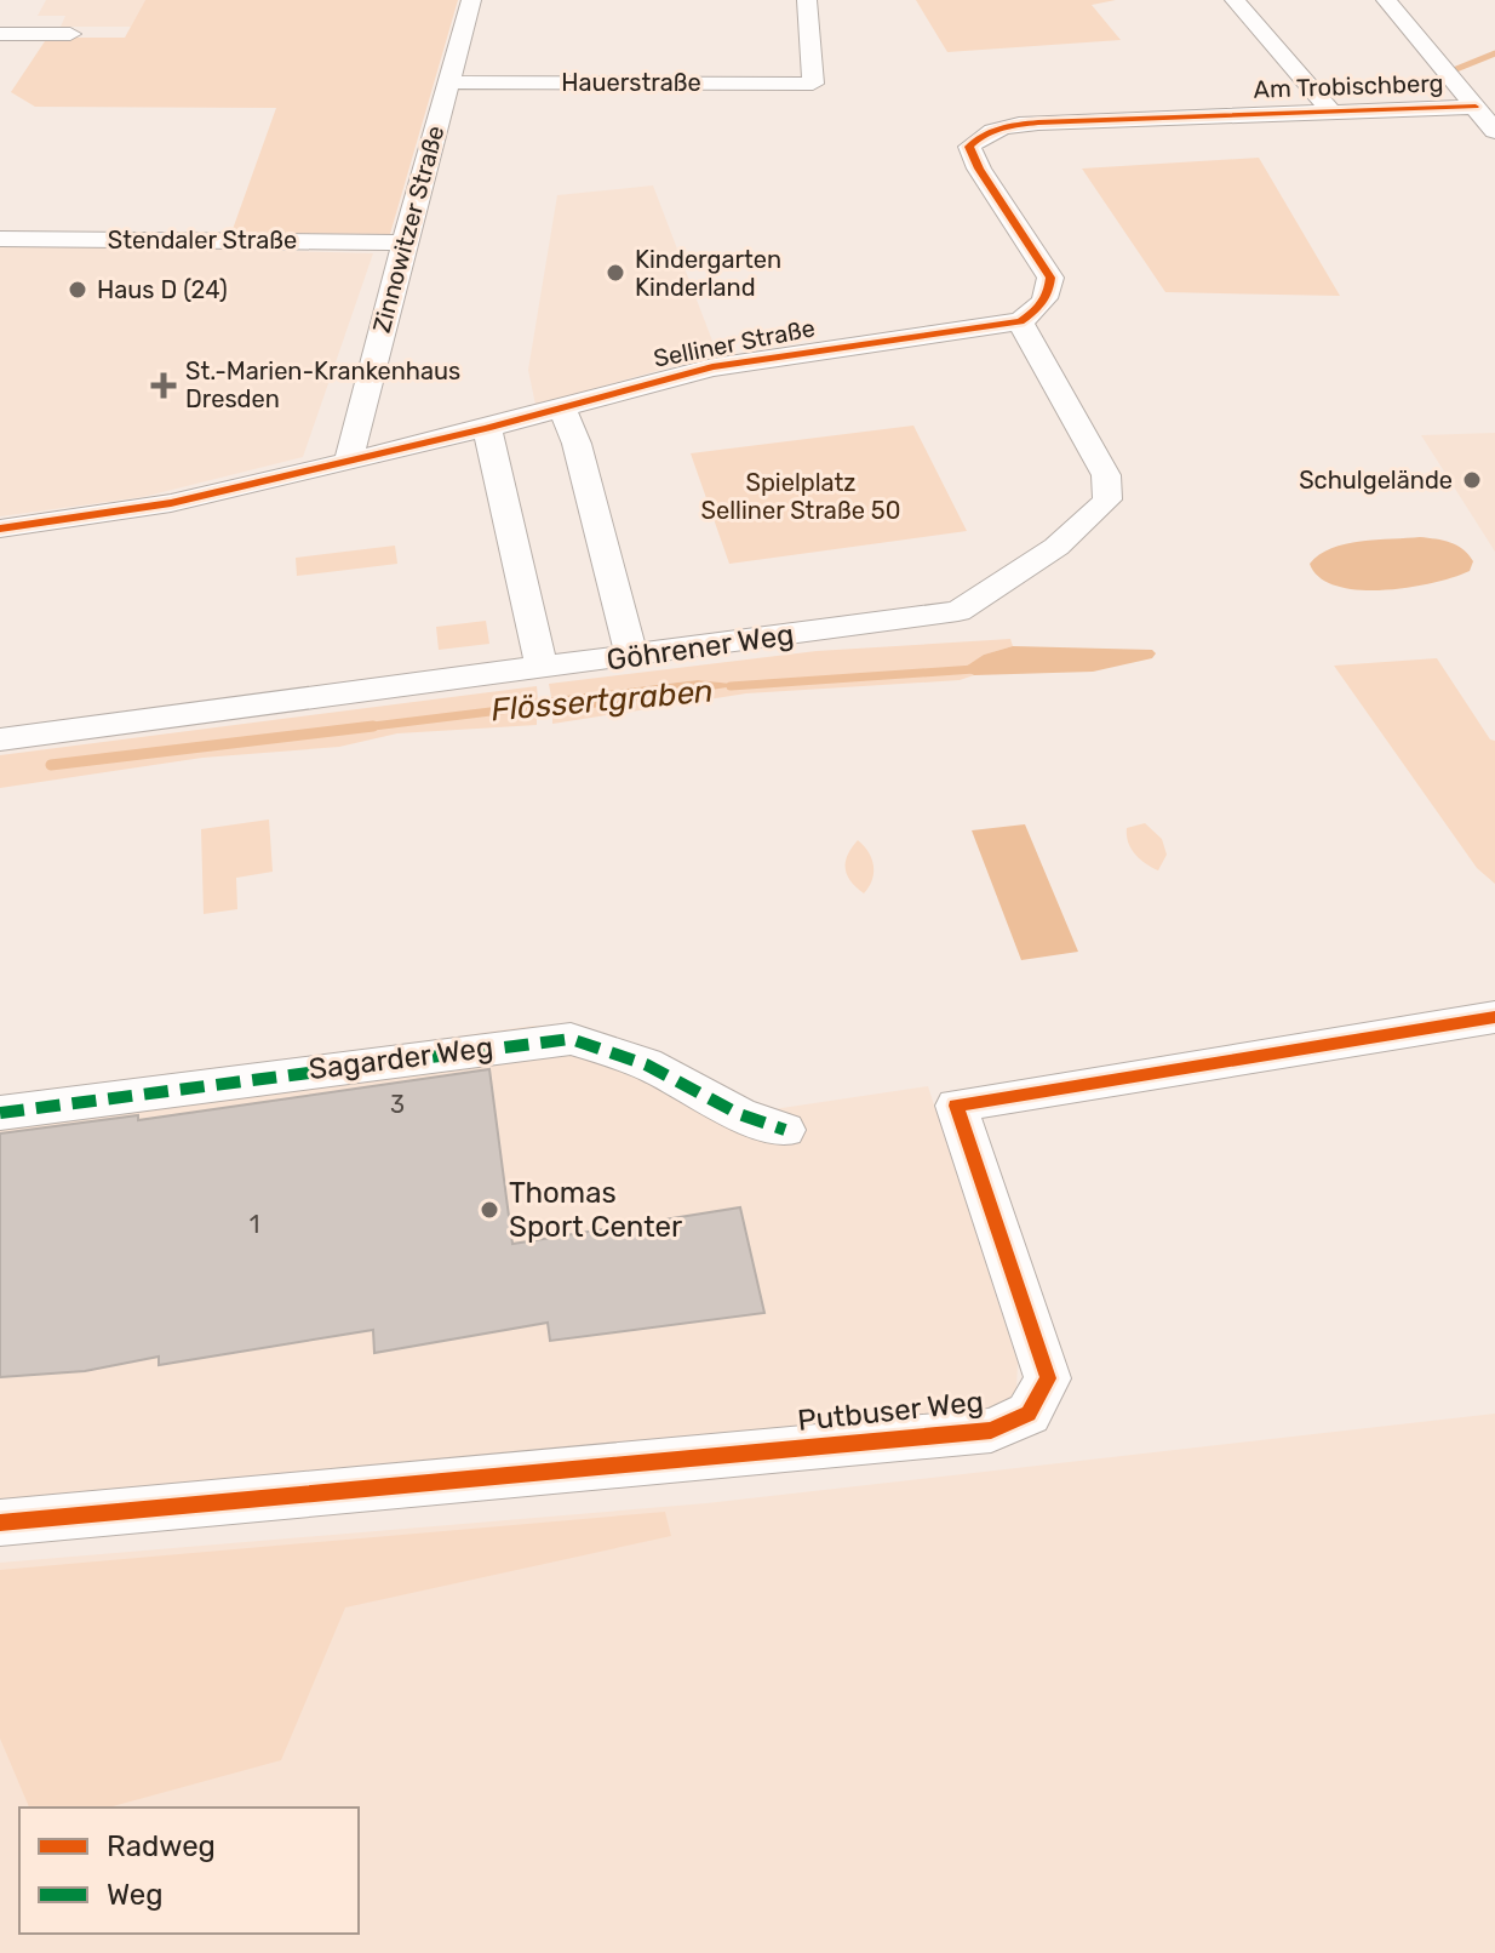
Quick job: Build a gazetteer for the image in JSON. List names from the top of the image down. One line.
{"streets":{"street":["Hauerstraße","Am Trobischberg","Zinnowitzer Straße","Stendaler Straße","Selliner Straße","Göhrener Weg","Sagarder Weg","Putbuser Weg"]},"crossings":[["Hauerstraße","Zinnowitzer Straße"],["Am Trobischberg","Selliner Straße"],["Am Trobischberg","Göhrener Weg"],["Zinnowitzer Straße","Stendaler Straße"],["Zinnowitzer Straße","Selliner Straße"],["Selliner Straße","Göhrener Weg"]],"water":["Flössertgraben"],"parks":["Spielplatz Selliner Straße 50"],"places":{"other":["Kindergarten Kinderland","Haus D (24)","Schulgelände","Thomas Sport Center"],"health":["St.-Marien-Krankenhaus Dresden"]},"house_numbers":["3","1"],"legend":["Radweg","Weg"]}
